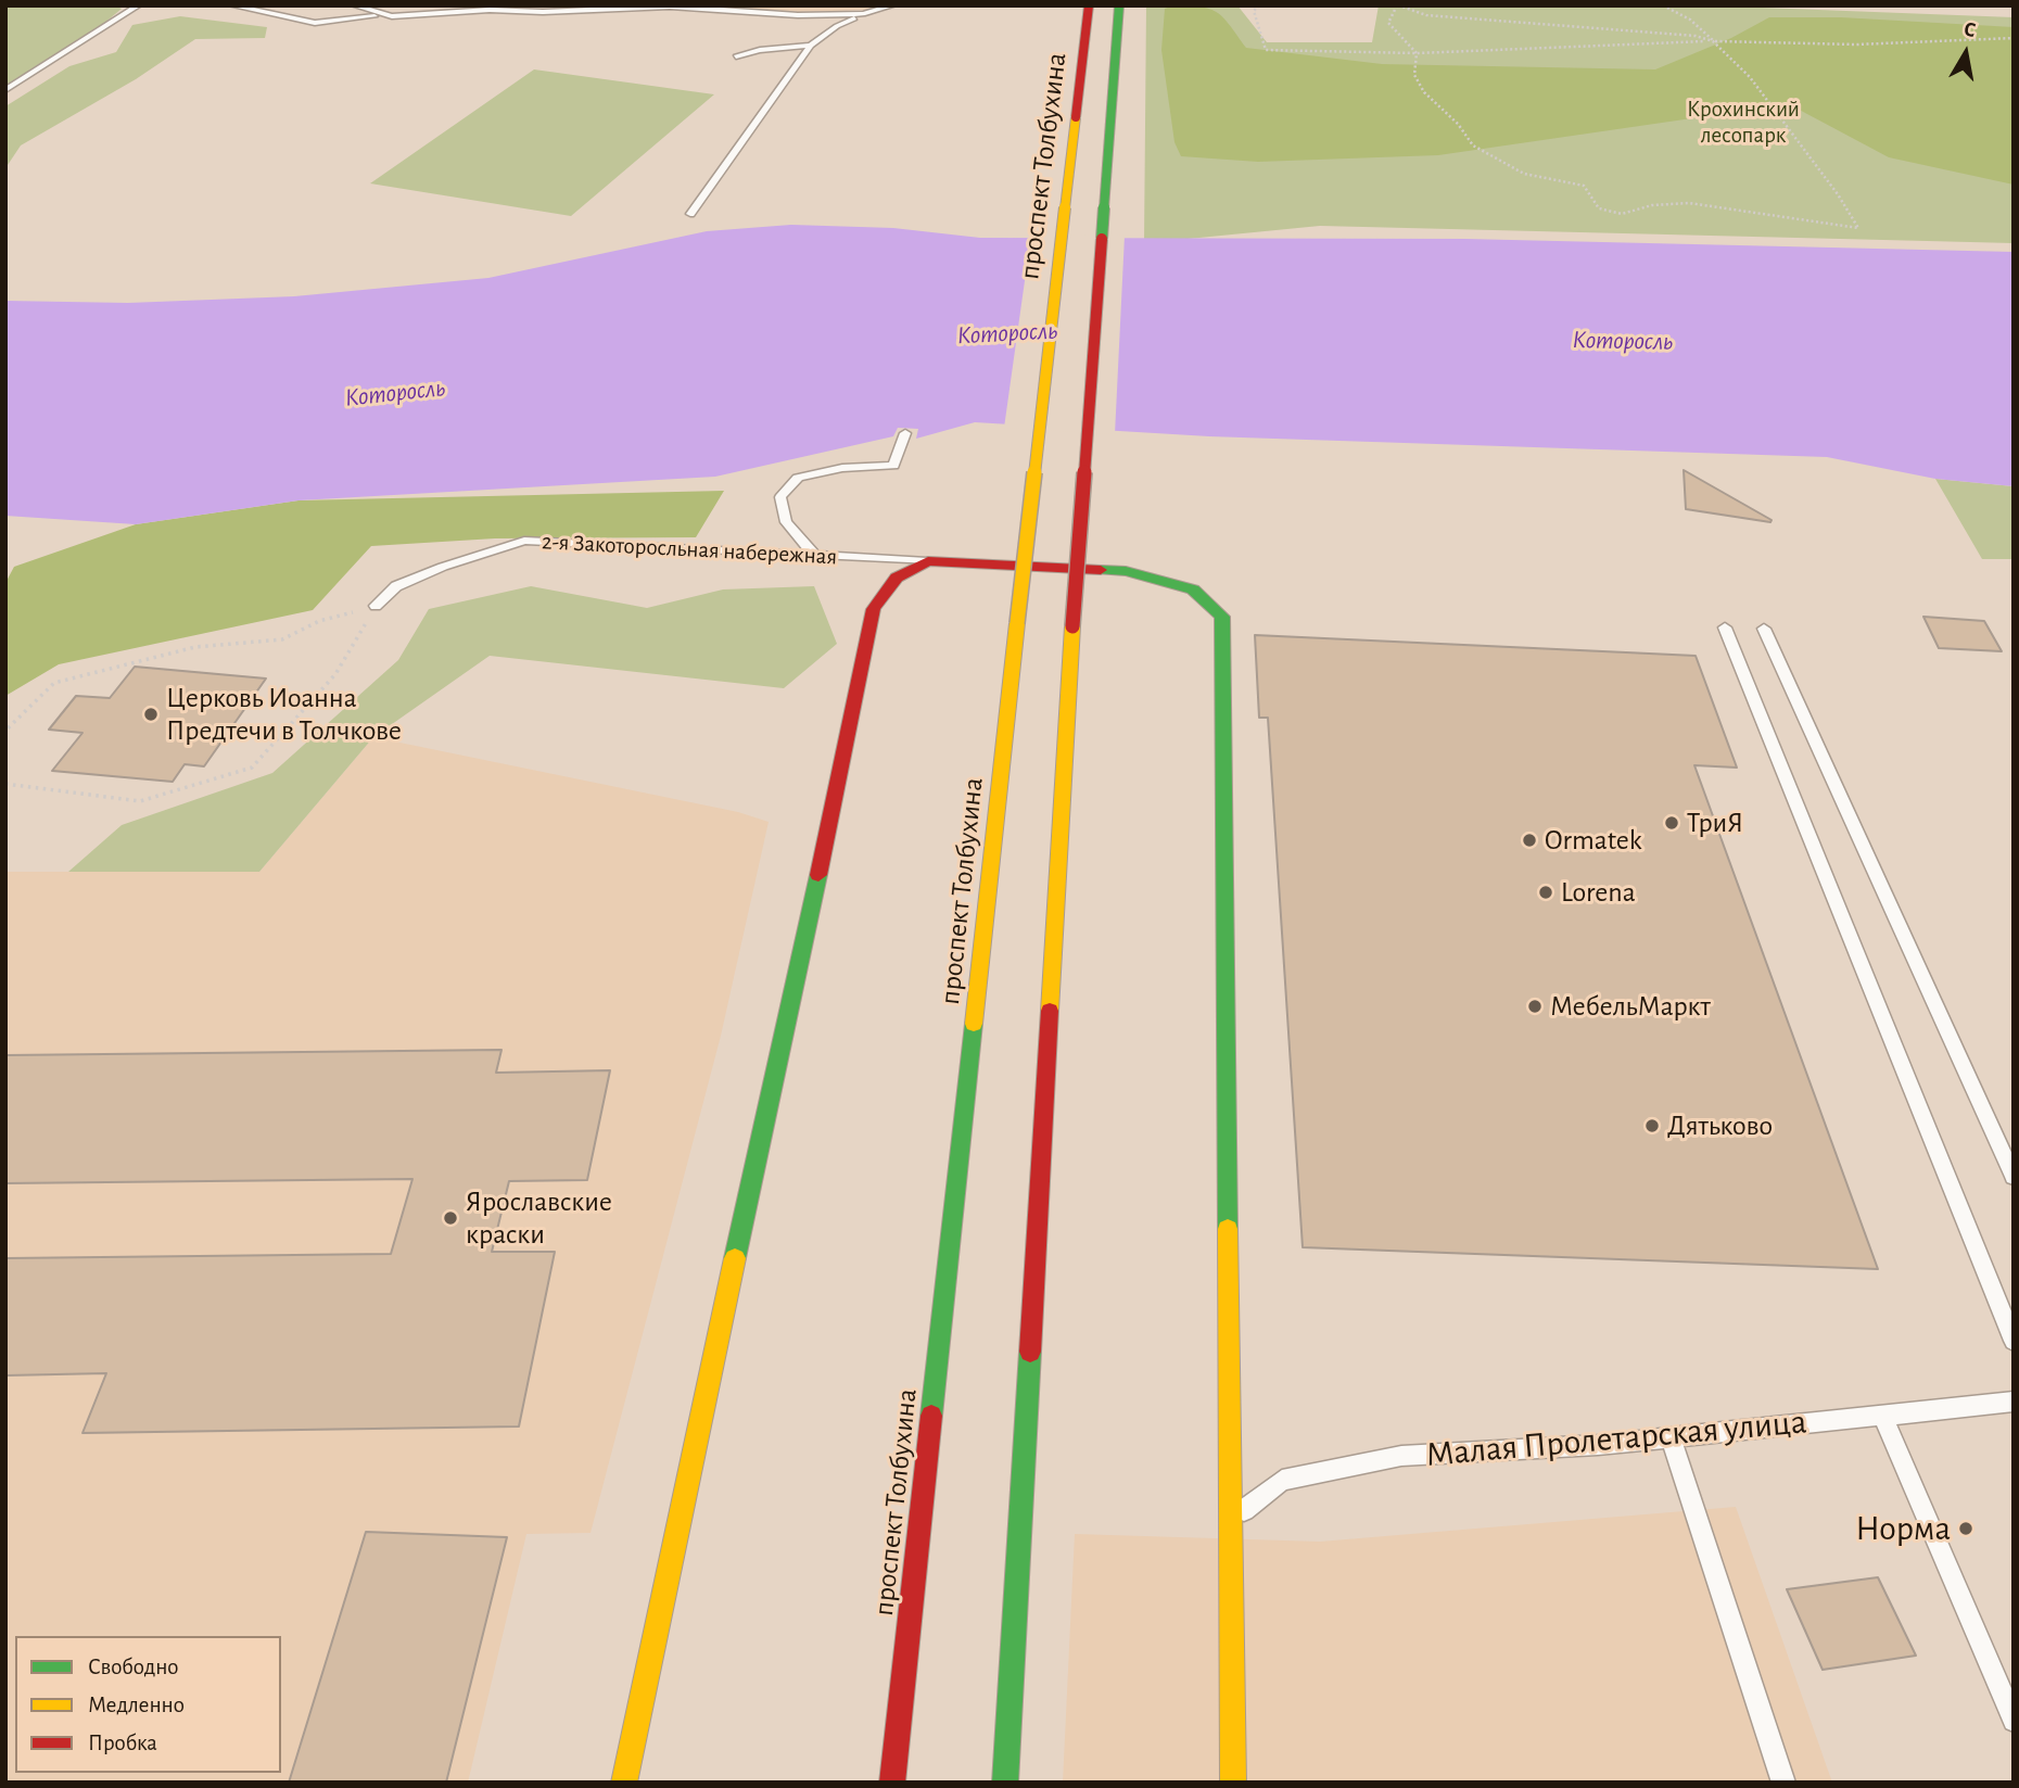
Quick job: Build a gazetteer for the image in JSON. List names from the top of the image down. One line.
{"streets":{"main road":["проспект Толбухина"],"lane":["2-я Закоторосльная набережная","Малая Пролетарская улица"]},"water":["Которосль"],"parks":["Крохинский лесопарк"],"places":["Церковь Иоанна Предтечи в Толчкове","ТриЯ","Ormatek","Lorena","МебельМаркт","Дятьково","Ярославские краски","Норма"],"legend":["Свободно","Медленно","Пробка"],"north":"top"}
